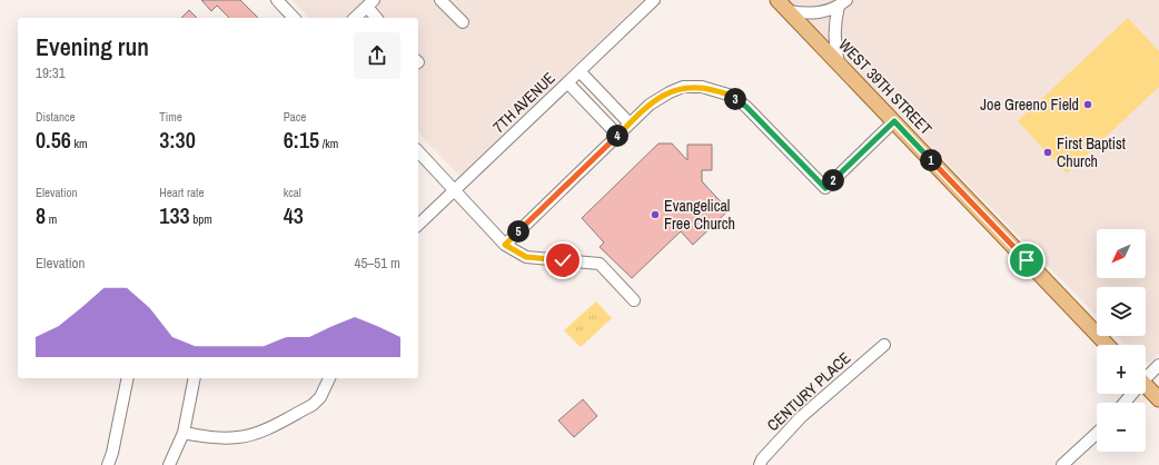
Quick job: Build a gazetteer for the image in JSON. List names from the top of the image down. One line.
{"streets":{"main road":["WEST 39TH STREET"],"street":["7TH AVENUE","CENTURY PLACE"]},"places":["Joe Greeno Field","First Baptist Church","Evangelical Free Church"],"north":"bottom left","page":{"heading":["Evening run","19:31"],"pins":["3","4","1","2","5"],"stats":[["Distance","0.56 km"],["Time","3:30"],["Pace","6:15 /km"],["Elevation","8 m"],["Heart rate","133 bpm"],["kcal","43"]],"map_buttons":["+","−"],"chart":["Elevation","45–51 m"]}}
